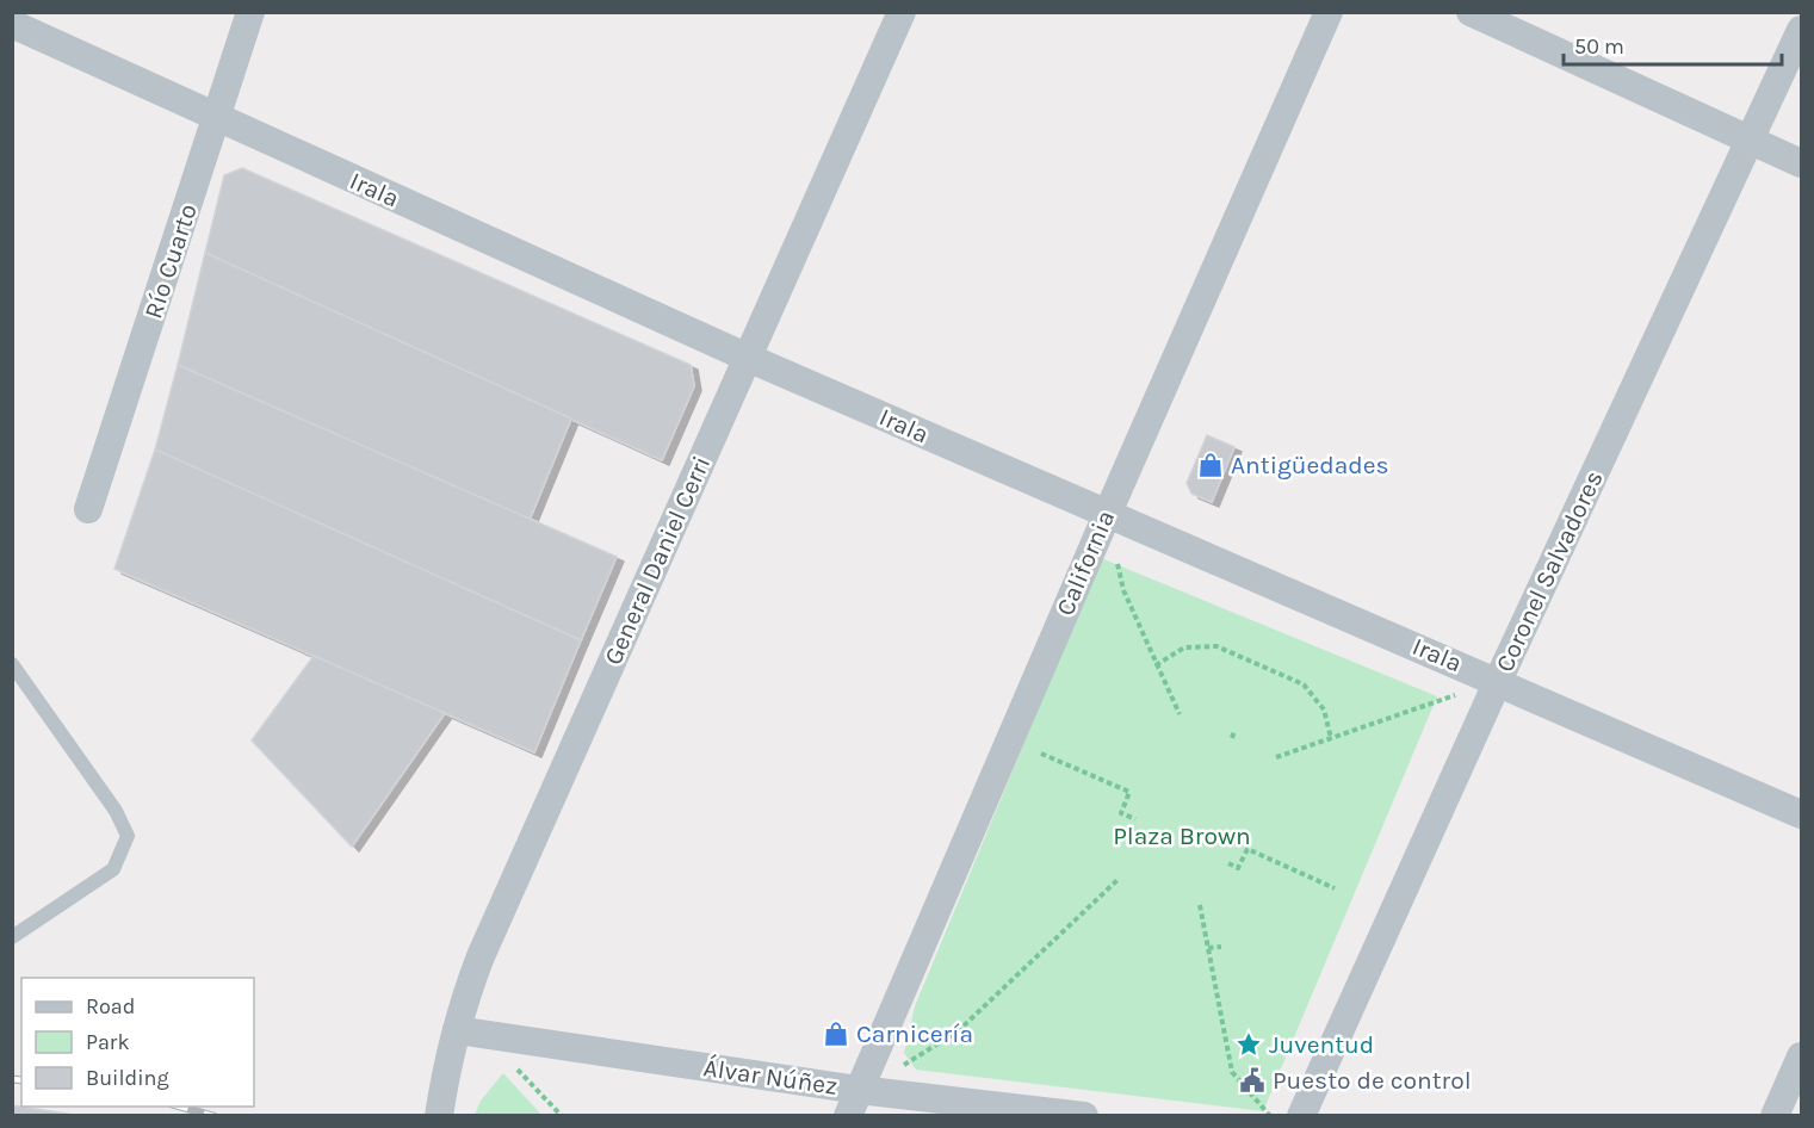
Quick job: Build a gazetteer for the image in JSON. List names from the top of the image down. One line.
{"streets":{"street":["Irala","Río Cuarto","General Daniel Cerri","California","Coronel Salvadores","Álvar Núñez"]},"crossings":[["Irala","Río Cuarto"],["Irala","General Daniel Cerri"],["Irala","California"],["Irala","Coronel Salvadores"],["General Daniel Cerri","Álvar Núñez"],["California","Álvar Núñez"]],"parks":["Plaza Brown"],"places":{"shop":["Antigüedades","Carnicería"],"place":["Juventud"],"public building":["Puesto de control"]},"legend":["Road","Park","Building"],"scale_bar":"50 m"}
